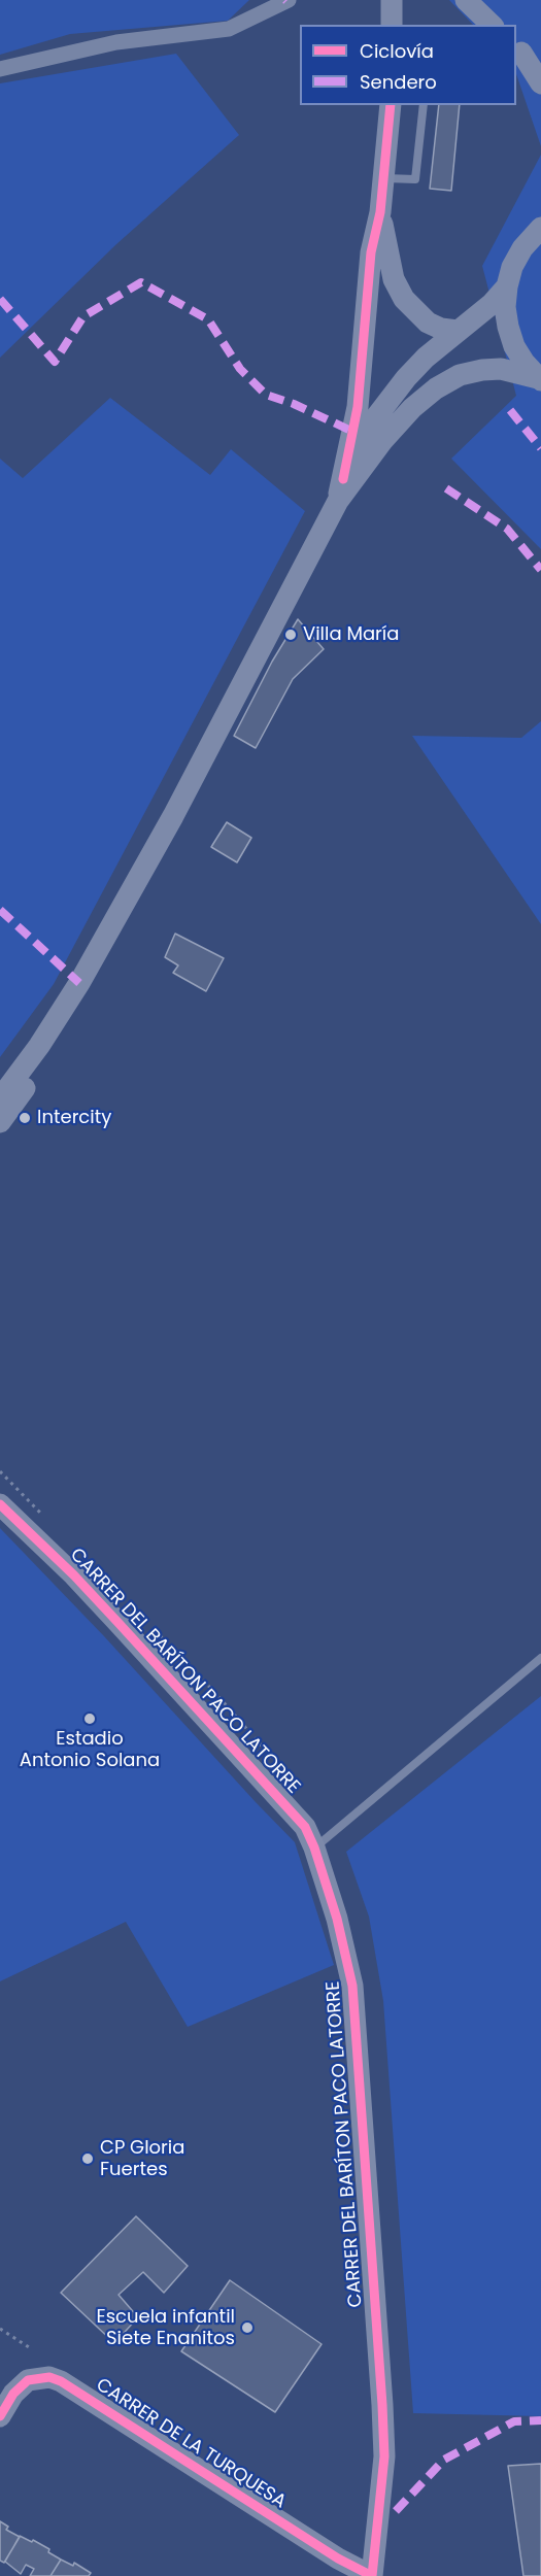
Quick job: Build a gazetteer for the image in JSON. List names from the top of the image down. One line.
{"streets":{"street":["CARRER DEL BARÍTON PACO LATORRE","CARRER DE LA TURQUESA"]},"crossings":[["CARRER DEL BARÍTON PACO LATORRE","CARRER DE LA TURQUESA"]],"places":["Villa María","Intercity","Estadio Antonio Solana","CP Gloria Fuertes","Escuela infantil Siete Enanitos"],"legend":["Ciclovía","Sendero"]}
